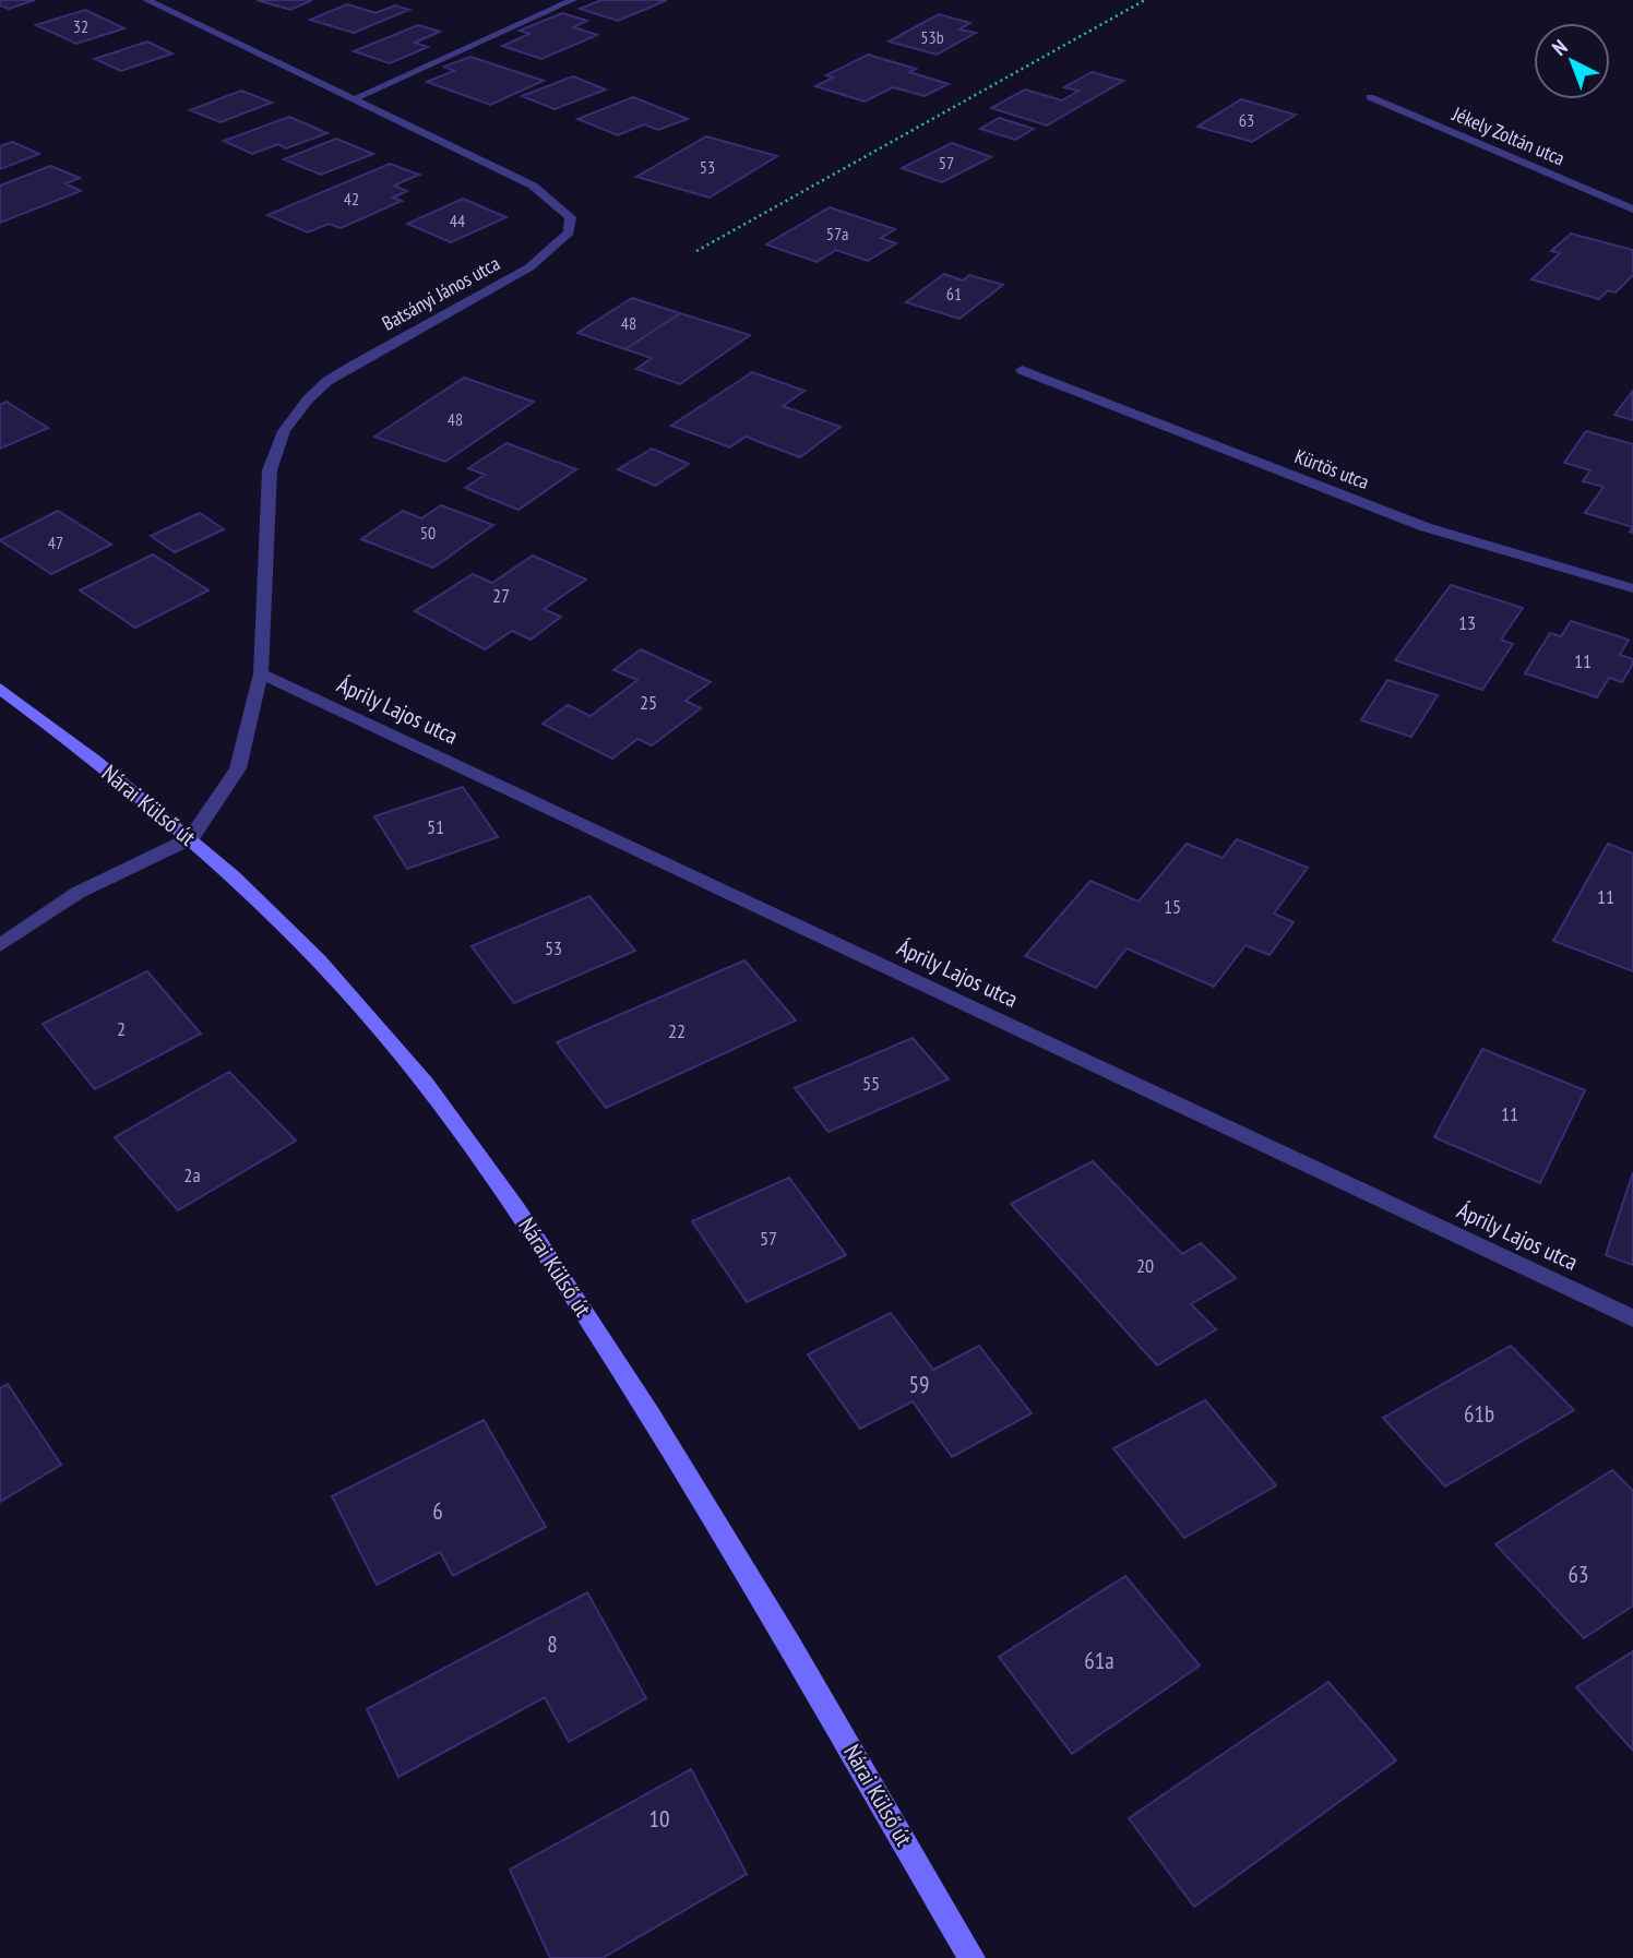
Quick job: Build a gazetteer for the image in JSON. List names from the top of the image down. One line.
{"streets":{"street":["Jékely Zoltán utca","Batsányi János utca","Kürtös utca","Áprily Lajos utca","Nárai Külső út"]},"crossings":[["Batsányi János utca","Áprily Lajos utca"],["Batsányi János utca","Nárai Külső út"]],"house_numbers":["32","53b","63","57","53","42","44","57a","61","48","48","50","47","27","13","11","25","51","11","15","53","2","22","55","11","2a","57","20","59","61b","6","63","8","61a","10"],"north":"top left"}
